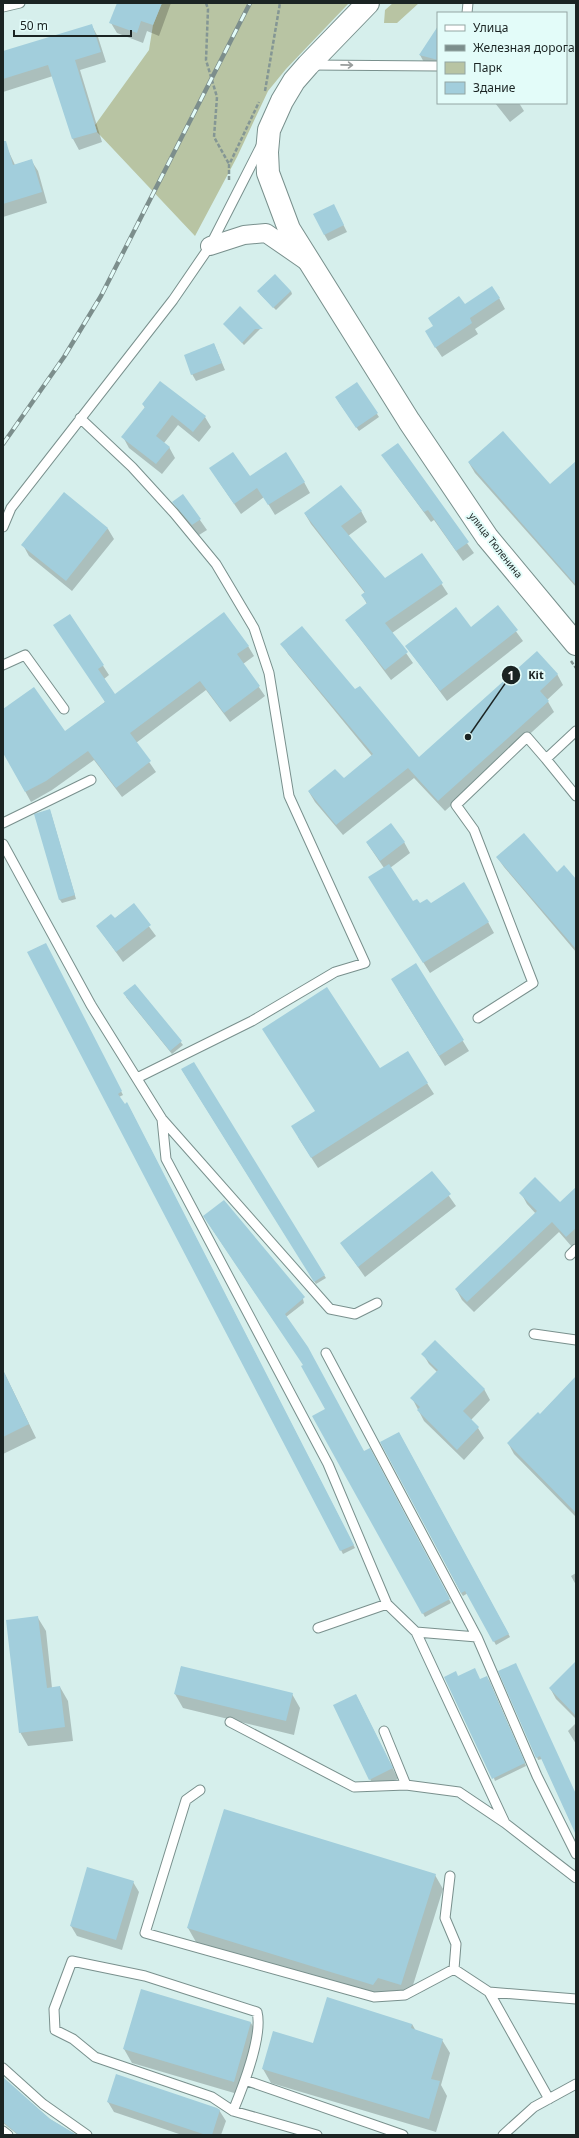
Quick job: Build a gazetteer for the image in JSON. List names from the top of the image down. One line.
{"streets":{"main road":["улица Тюленина"]},"places":["Kit"],"legend":["Улица","Железная дорога","Парк","Здание"],"scale_bar":"50 m"}
